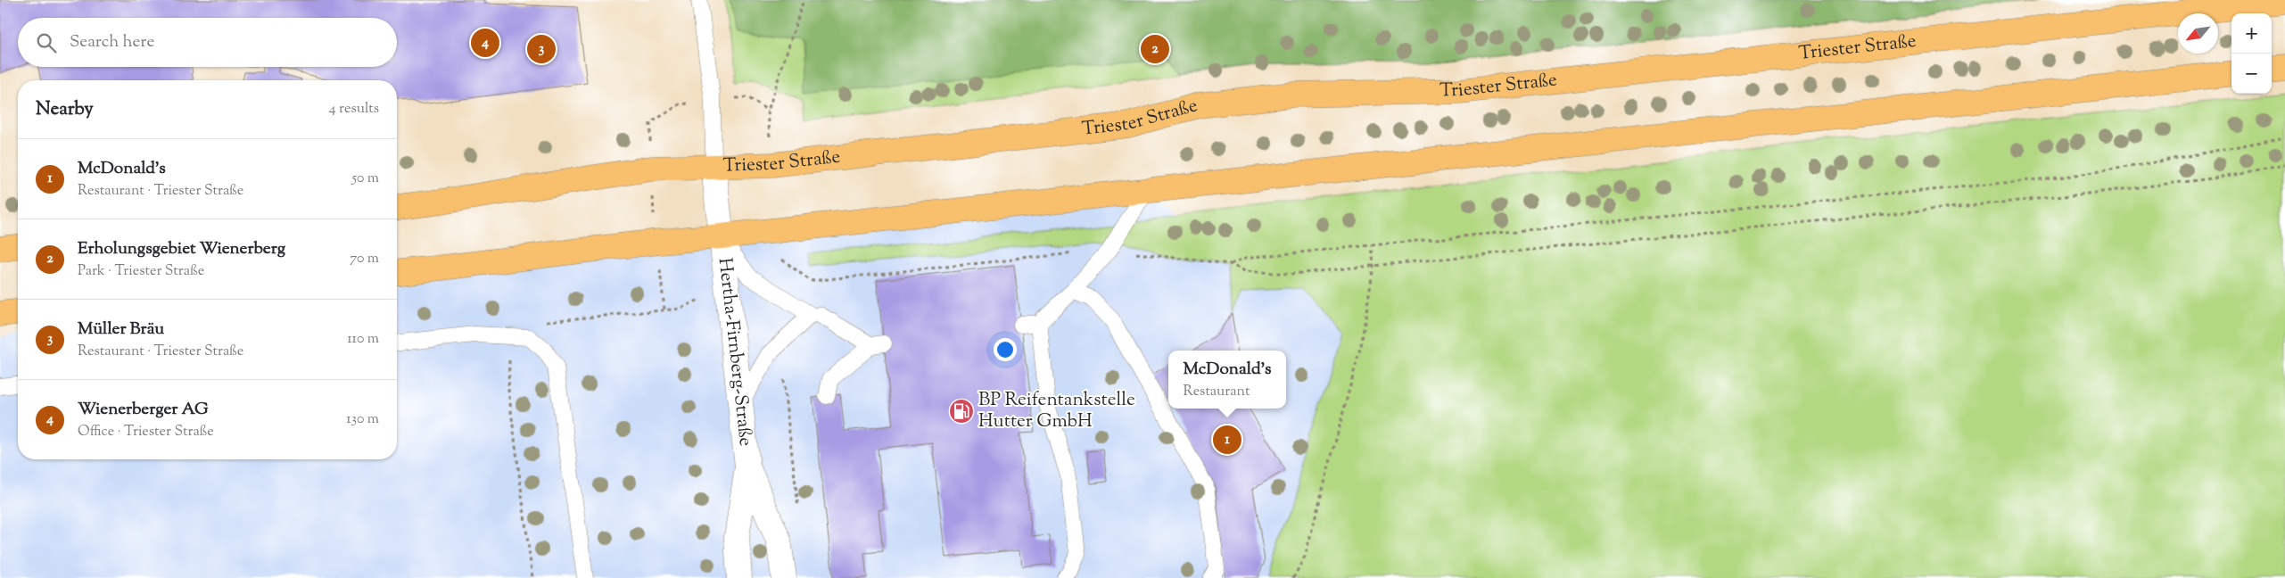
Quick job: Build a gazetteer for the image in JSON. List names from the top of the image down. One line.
{"streets":{"main road":["Triester Straße"],"street":["Hertha-Firnberg-Straße"]},"crossings":[["Triester Straße","Hertha-Firnberg-Straße"]],"places":{"fuel station":["BP Reifentankstelle Hutter GmbH"]},"north":"bottom left","page":{"map_buttons":["+","−"],"search":"Search here","pins":["4","2","3","1"],"heading":["Nearby","4 results"],"list":[{"mark":"1","name":"McDonald's","note":"Restaurant · Triester Straße","value":"50 m"},{"mark":"2","name":"Erholungsgebiet Wienerberg","note":"Park · Triester Straße","value":"70 m"},{"mark":"3","name":"Müller Bräu","note":"Restaurant · Triester Straße","value":"110 m"},{"mark":"4","name":"Wienerberger AG","note":"Office · Triester Straße","value":"130 m"}],"popup":["McDonald's","Restaurant"]}}
